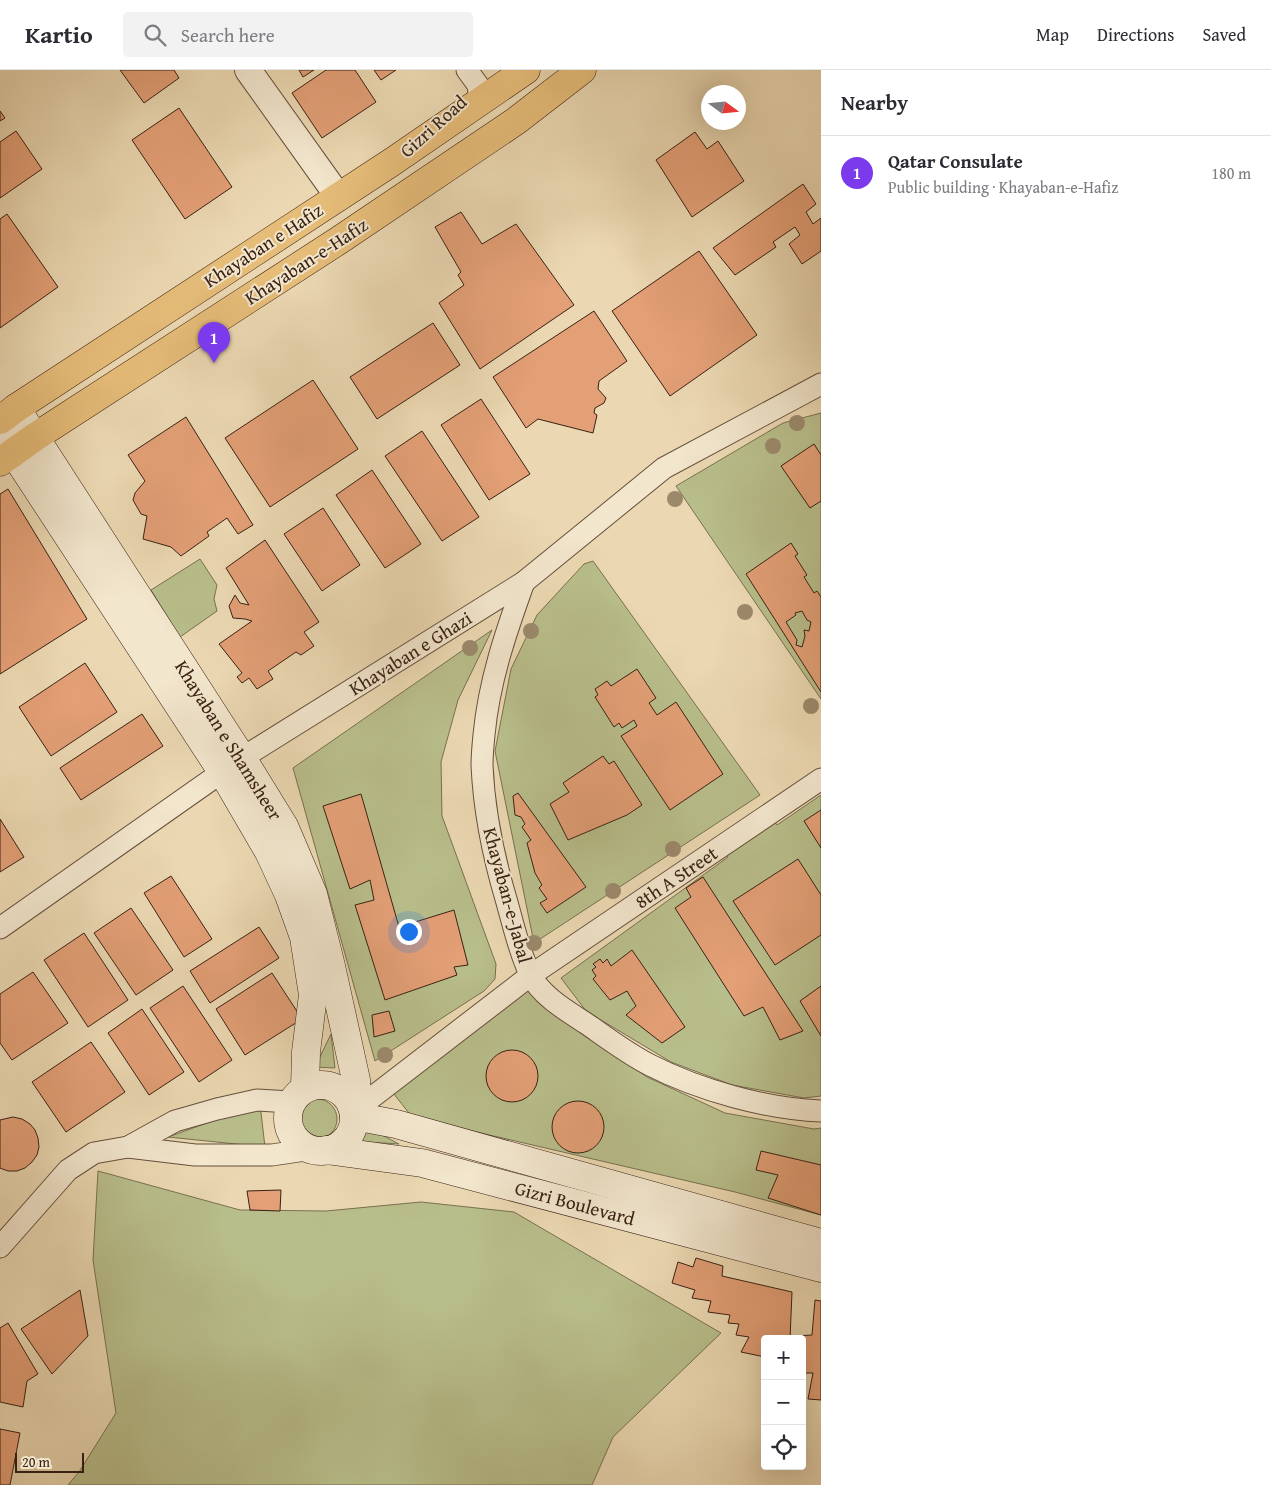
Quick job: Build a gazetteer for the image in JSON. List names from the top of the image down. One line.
{"streets":{"main road":["Gizri Road","Khayaban e Hafiz","Khayaban-e-Hafiz","Khayaban e Shamsheer","Gizri Boulevard"],"street":["Khayaban e Ghazi","8th A Street","Khayaban-e-Jabal"]},"crossings":[["Gizri Road","Khayaban e Hafiz"],["Khayaban e Hafiz","Khayaban e Shamsheer"],["Khayaban-e-Hafiz","Khayaban e Shamsheer"],["Khayaban e Ghazi","Khayaban e Shamsheer"],["Khayaban e Ghazi","Khayaban-e-Jabal"],["Khayaban e Shamsheer","8th A Street"],["Khayaban e Shamsheer","Gizri Boulevard"],["8th A Street","Khayaban-e-Jabal"],["8th A Street","Gizri Boulevard"]],"scale_bar":"20 m","north":"right","page":{"header":"Kartio","search":"Search here","nav":["Map","Directions","Saved"],"heading":"Nearby","list":[{"mark":"1","name":"Qatar Consulate","note":"Public building · Khayaban-e-Hafiz","value":"180 m"}],"pins":"1","map_buttons":["+","−"],"scale":"20 m"}}
